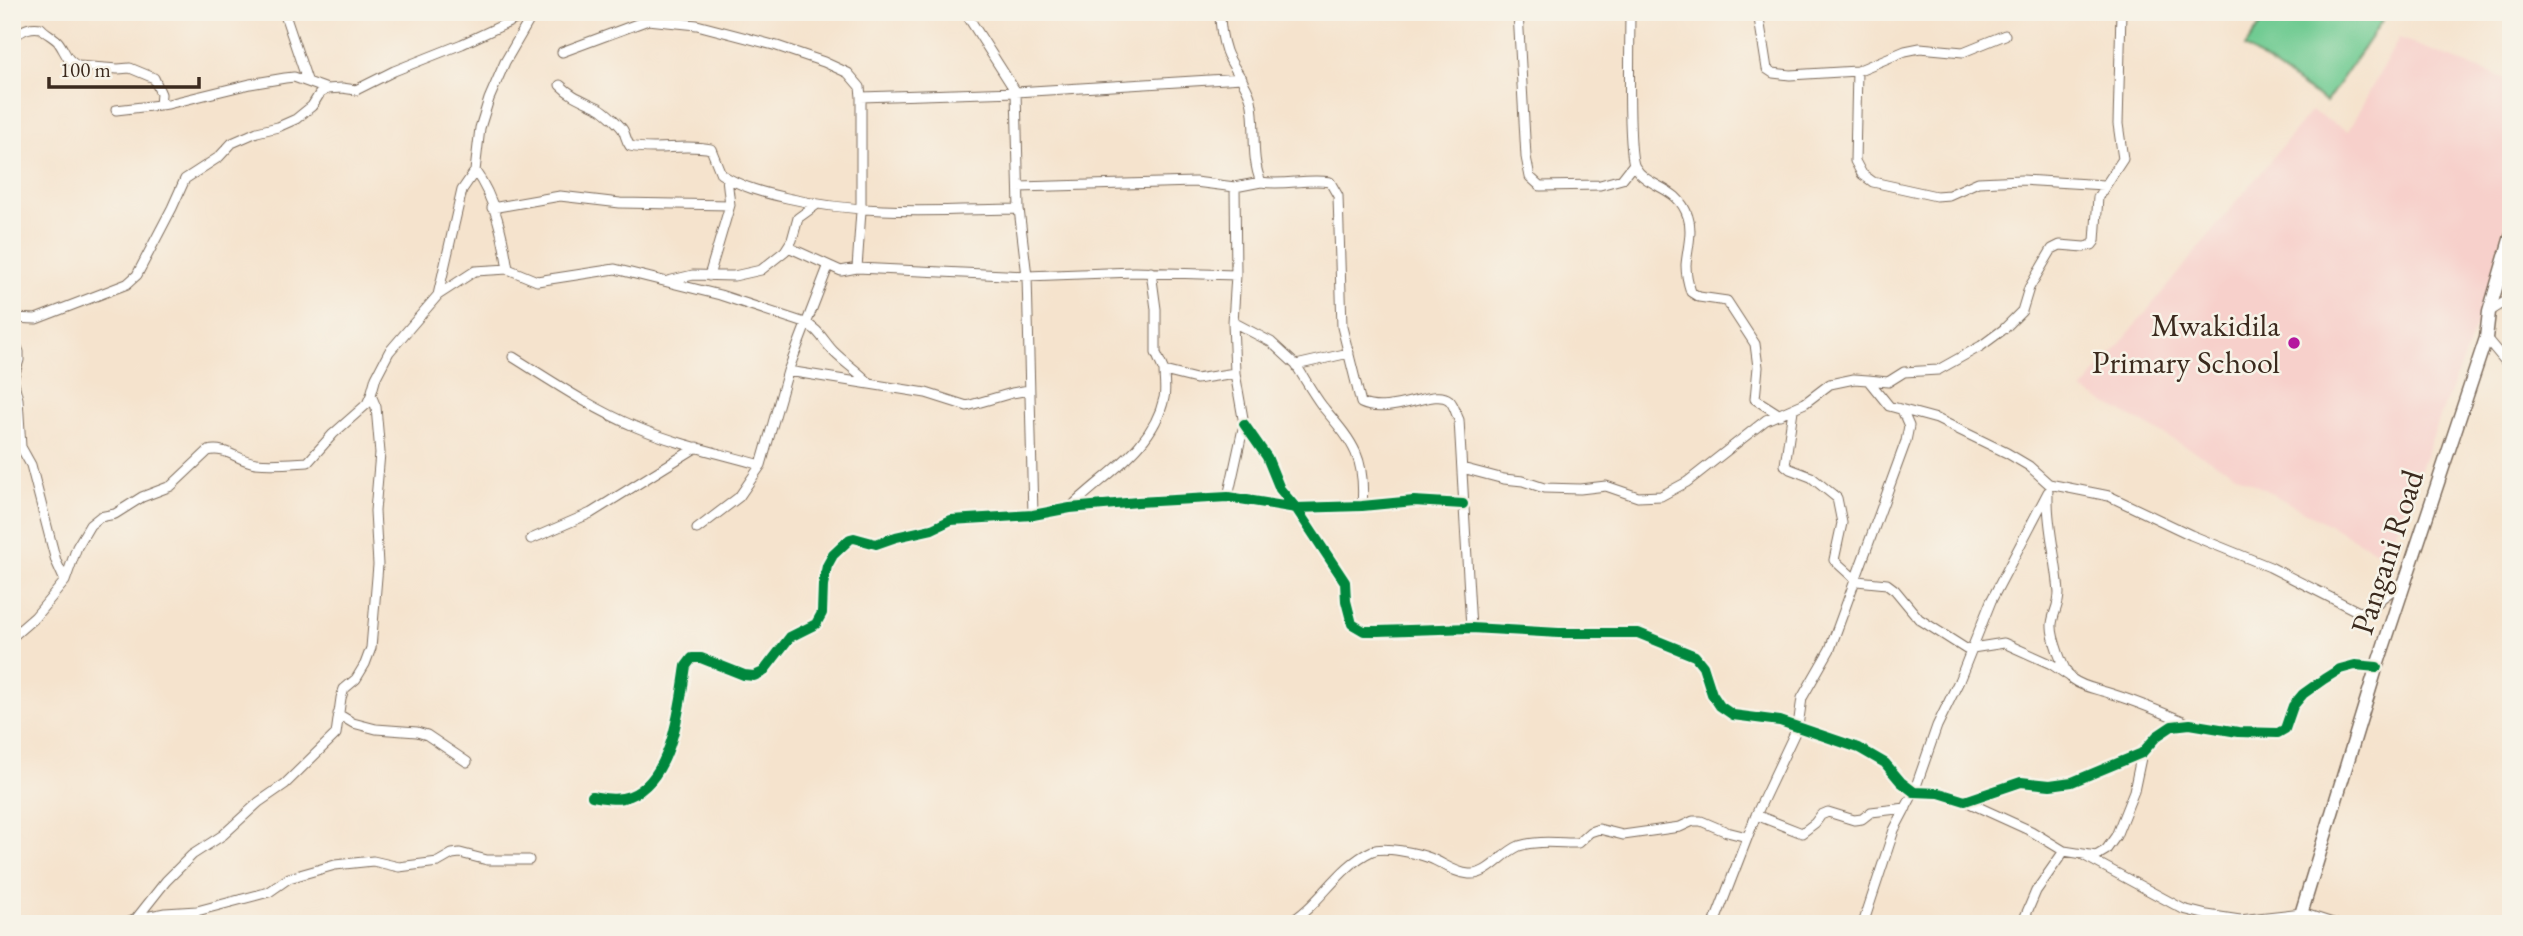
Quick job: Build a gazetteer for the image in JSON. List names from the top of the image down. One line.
{"streets":{"main road":["Pangani Road"]},"places":["Mwakidila Primary School"],"scale_bar":"100 m"}
